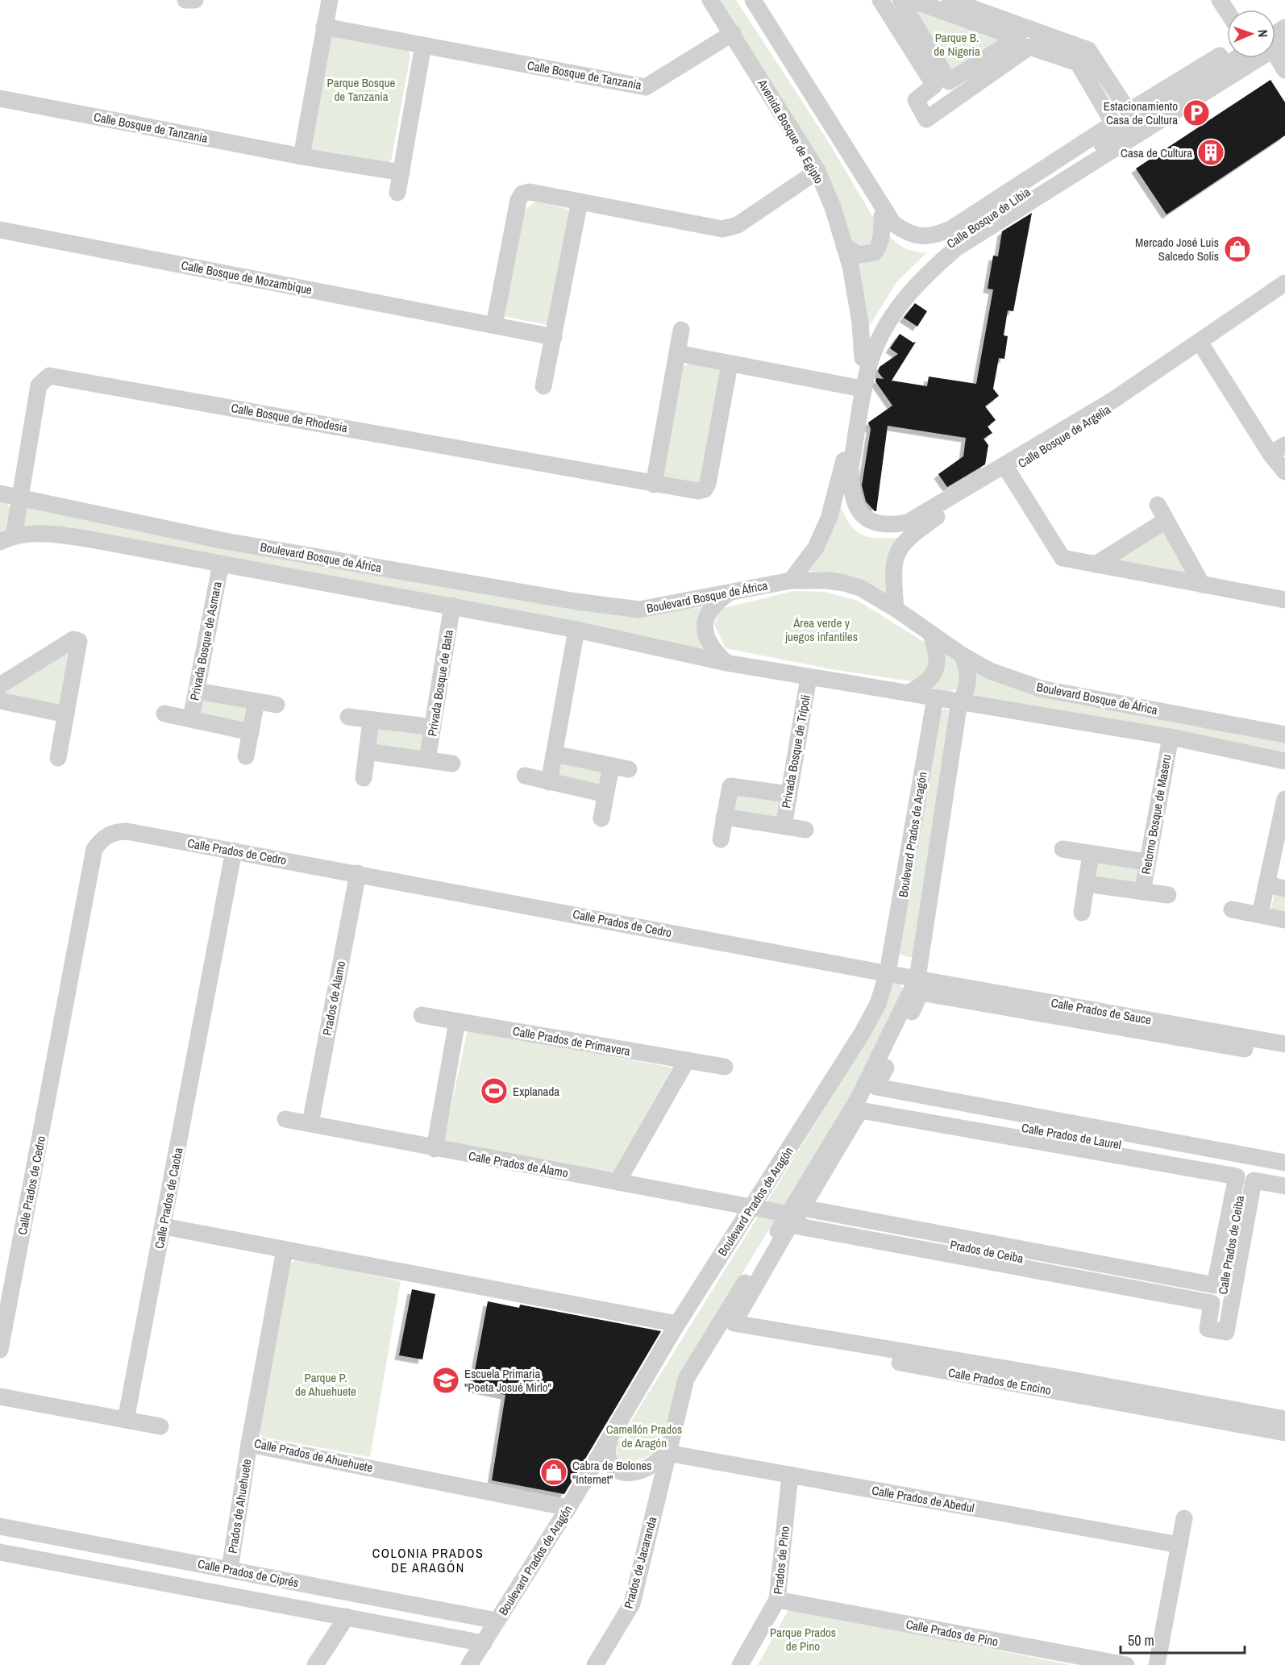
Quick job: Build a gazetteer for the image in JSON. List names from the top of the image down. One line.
{"streets":{"street":["Calle Bosque de Tanzania","Avenida Bosque de Egipto","Calle Bosque de Libia","Calle Bosque de Mozambique","Calle Bosque de Rhodesia","Calle Bosque de Argelia","Boulevard Bosque de África","Privada Bosque de Asmara","Privada Bosque de Bata","Privada Bosque de Trípoli","Retorno Bosque de Maseru","Boulevard Prados de Aragón","Calle Prados de Cedro","Prados de Álamo","Calle Prados de Sauce","Calle Prados de Primavera","Calle Prados de Laurel","Calle Prados de Álamo","Calle Prados de Caoba","Calle Prados de Ceiba","Prados de Ceiba","Calle Prados de Encino","Calle Prados de Ahuehuete","Calle Prados de Abedul","Prados de Ahuehuete","Prados de Pino","Prados de Jacaranda","Calle Prados de Ciprés","Calle Prados de Pino"]},"crossings":[["Calle Bosque de Tanzania","Avenida Bosque de Egipto"],["Avenida Bosque de Egipto","Calle Bosque de Libia"],["Calle Bosque de Libia","Boulevard Bosque de África"],["Calle Bosque de Rhodesia","Boulevard Bosque de África"],["Calle Bosque de Argelia","Boulevard Bosque de África"],["Boulevard Bosque de África","Privada Bosque de Asmara"],["Boulevard Bosque de África","Privada Bosque de Bata"],["Boulevard Bosque de África","Privada Bosque de Trípoli"],["Boulevard Bosque de África","Retorno Bosque de Maseru"],["Boulevard Bosque de África","Boulevard Prados de Aragón"],["Boulevard Prados de Aragón","Calle Prados de Cedro"],["Boulevard Prados de Aragón","Calle Prados de Álamo"],["Boulevard Prados de Aragón","Prados de Ceiba"],["Boulevard Prados de Aragón","Calle Prados de Ahuehuete"],["Boulevard Prados de Aragón","Calle Prados de Ciprés"],["Calle Prados de Cedro","Prados de Álamo"],["Calle Prados de Cedro","Calle Prados de Sauce"],["Calle Prados de Cedro","Calle Prados de Caoba"],["Prados de Álamo","Calle Prados de Álamo"],["Calle Prados de Laurel","Calle Prados de Ceiba"],["Calle Prados de Álamo","Prados de Ceiba"],["Calle Prados de Ceiba","Prados de Ceiba"],["Calle Prados de Ahuehuete","Prados de Ahuehuete"],["Calle Prados de Abedul","Prados de Pino"],["Calle Prados de Abedul","Prados de Jacaranda"],["Prados de Ahuehuete","Calle Prados de Ciprés"],["Prados de Pino","Calle Prados de Pino"]],"districts":["COLONIA PRADOS DE ARAGÓN"],"parks":["Parque B. de Nigeria","Parque Bosque de Tanzania","Área verde y juegos infantiles","Parque P. de Ahuehuete","Camellón Prados de Aragón","Parque Prados de Pino"],"places":{"parking":["Estacionamiento Casa de Cultura"],"building":["Casa de Cultura"],"shop":["Mercado José Luis Salcedo Solís","Cabra de Bolones \"Internet\""],"sports":["Explanada"],"school or university":["Escuela Primaria \"Poeta Josué Mirlo\""]},"scale_bar":"50 m","north":"right"}
